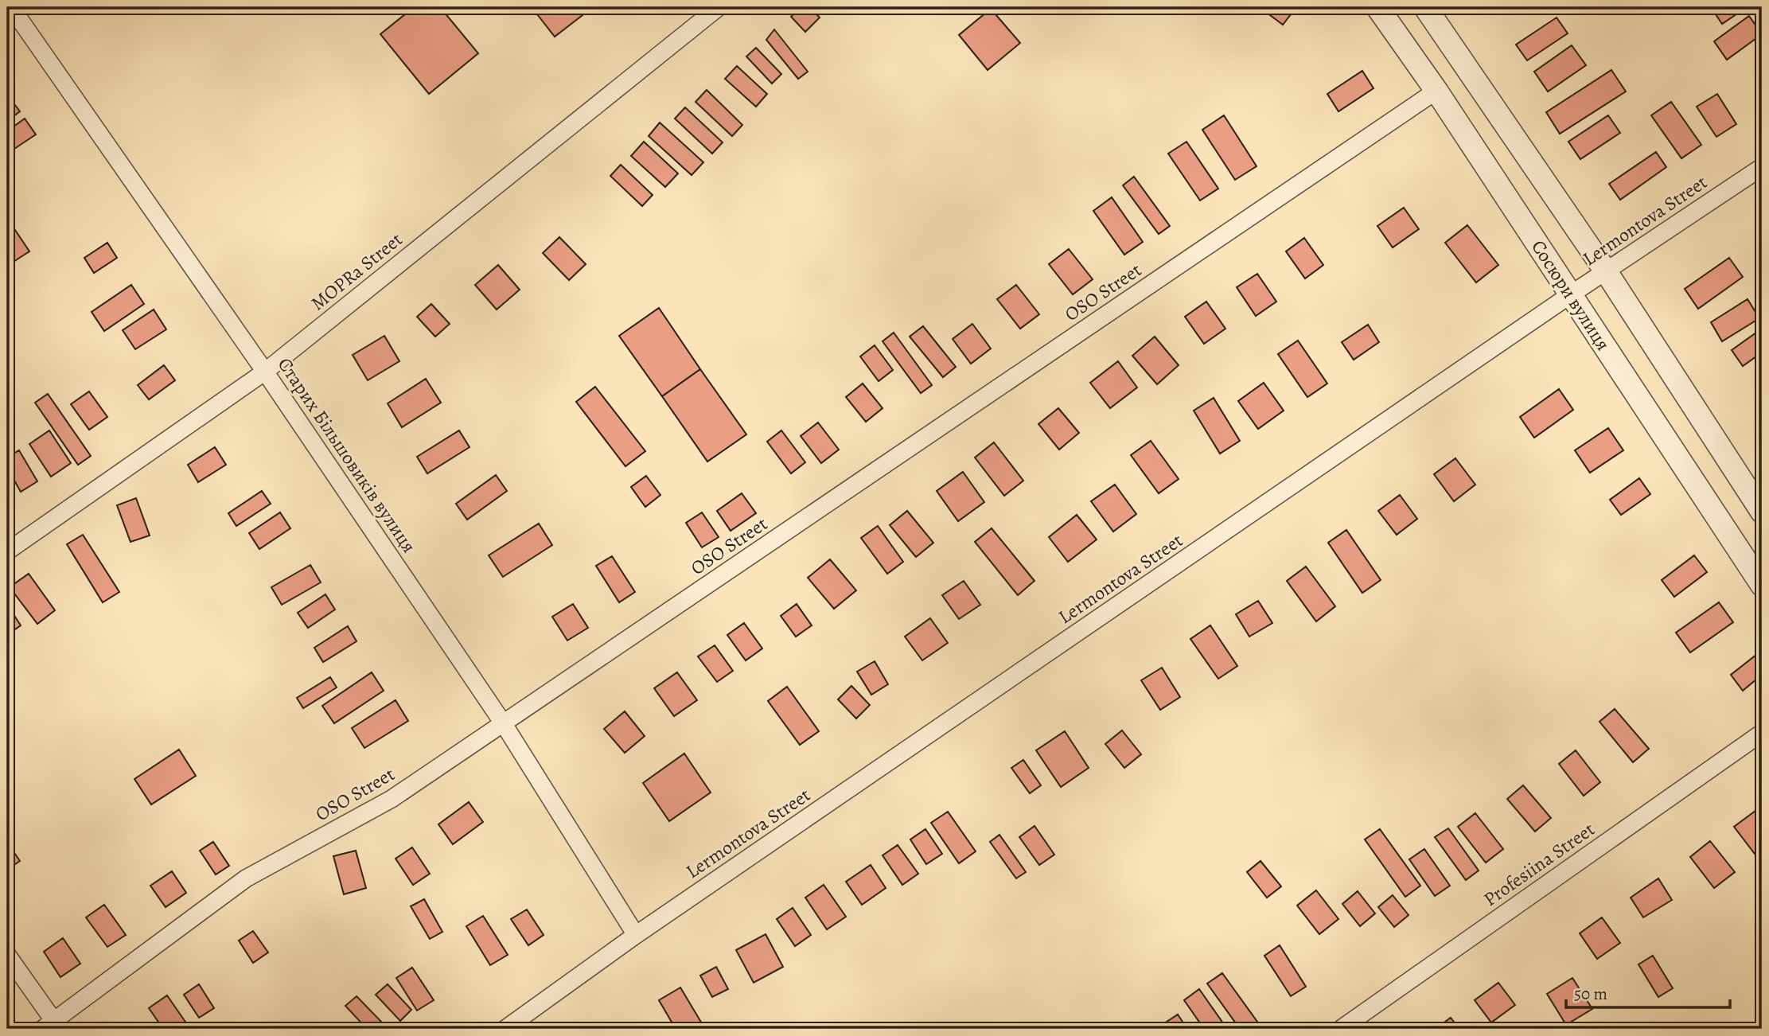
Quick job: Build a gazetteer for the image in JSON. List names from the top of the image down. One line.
{"streets":{"street":["Lermontova Street","MOPRa Street","OSO Street","Сосюри вулиця","Старих Більшовиків вулиця","Profesiina Street"]},"crossings":[["Lermontova Street","Сосюри вулиця"],["Lermontova Street","Старих Більшовиків вулиця"],["MOPRa Street","Старих Більшовиків вулиця"],["OSO Street","Сосюри вулиця"],["OSO Street","Старих Більшовиків вулиця"]],"scale_bar":"50 m"}
